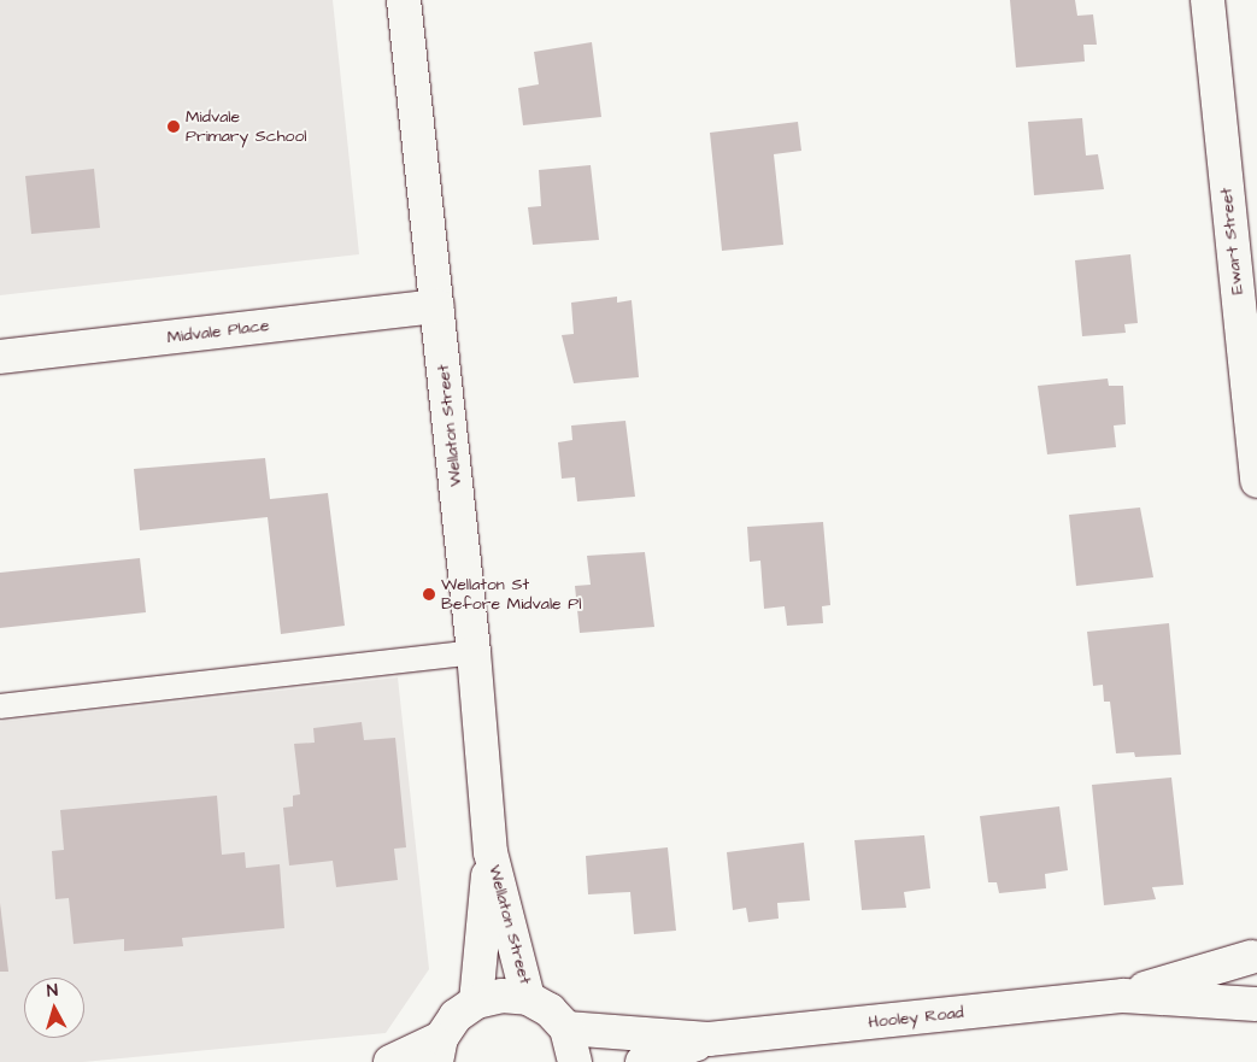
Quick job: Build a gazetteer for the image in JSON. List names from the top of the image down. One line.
{"streets":{"street":["Ewart Street","Midvale Place","Wellaton Street","Hooley Road"]},"crossings":[["Midvale Place","Wellaton Street"]],"places":["Midvale Primary School","Wellaton St Before Midvale Pl"],"north":"top"}
